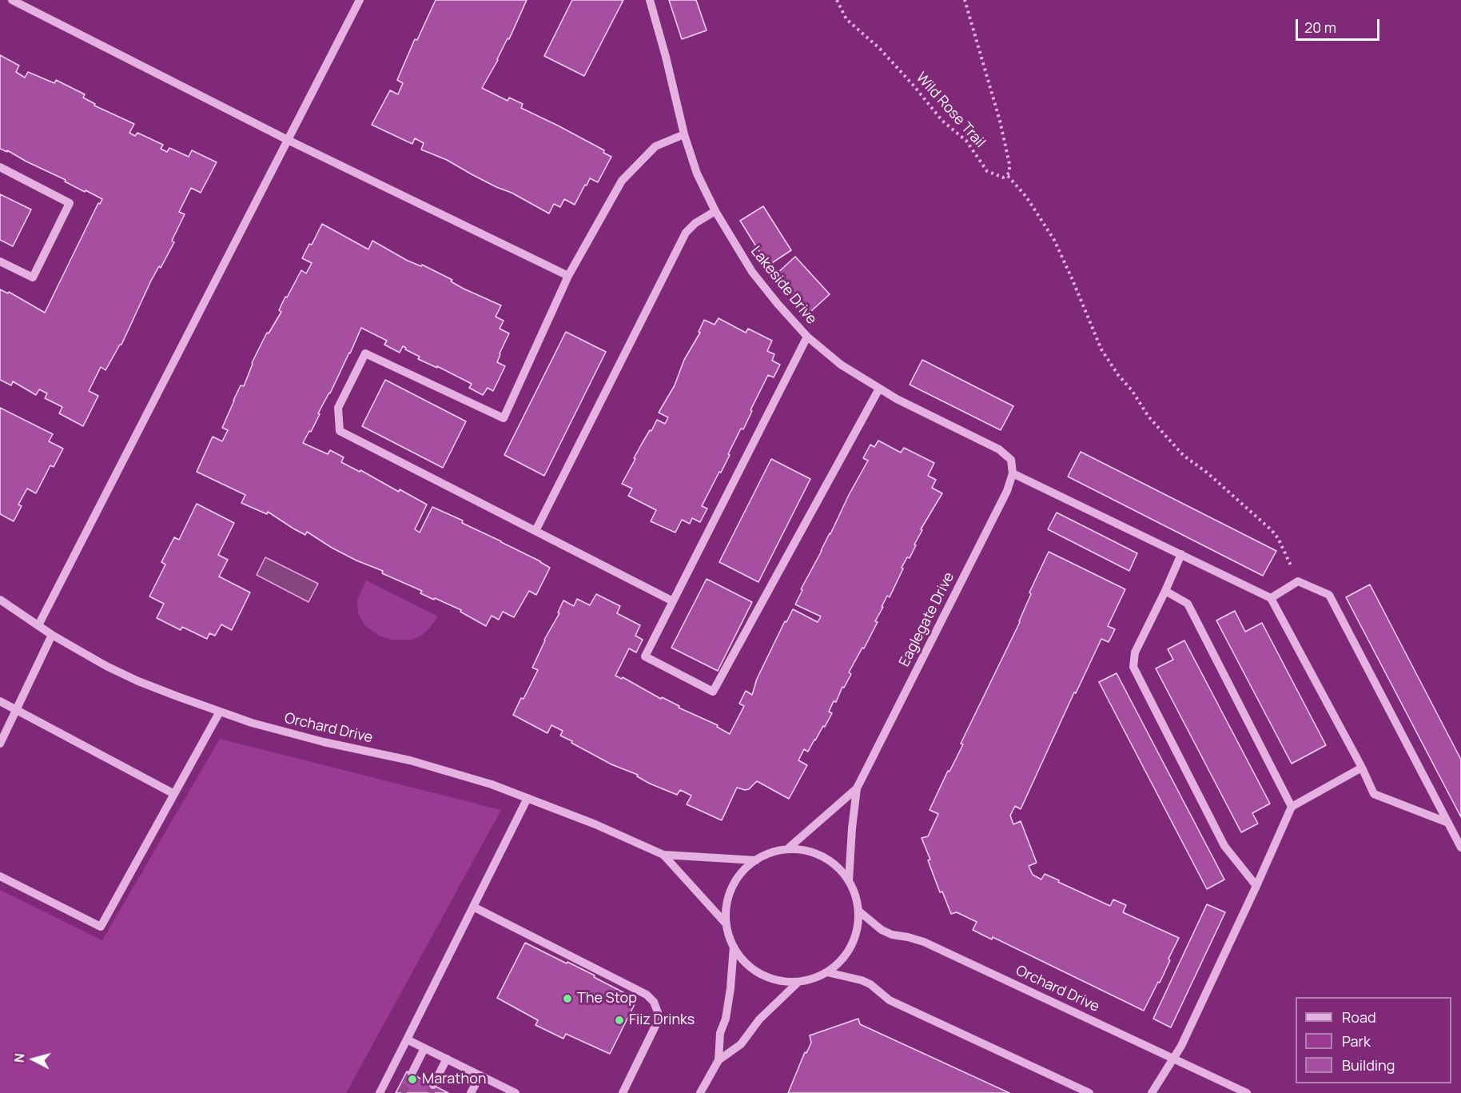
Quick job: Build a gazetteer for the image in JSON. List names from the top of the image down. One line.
{"streets":{"street":["Lakeside Drive","Eaglegate Drive","Orchard Drive"],"path":["Wild Rose Trail"]},"crossings":[["Lakeside Drive","Eaglegate Drive"],["Eaglegate Drive","Orchard Drive"]],"places":["The Stop","Fiiz Drinks","Marathon"],"legend":["Road","Park","Building"],"scale_bar":"20 m","north":"left"}
